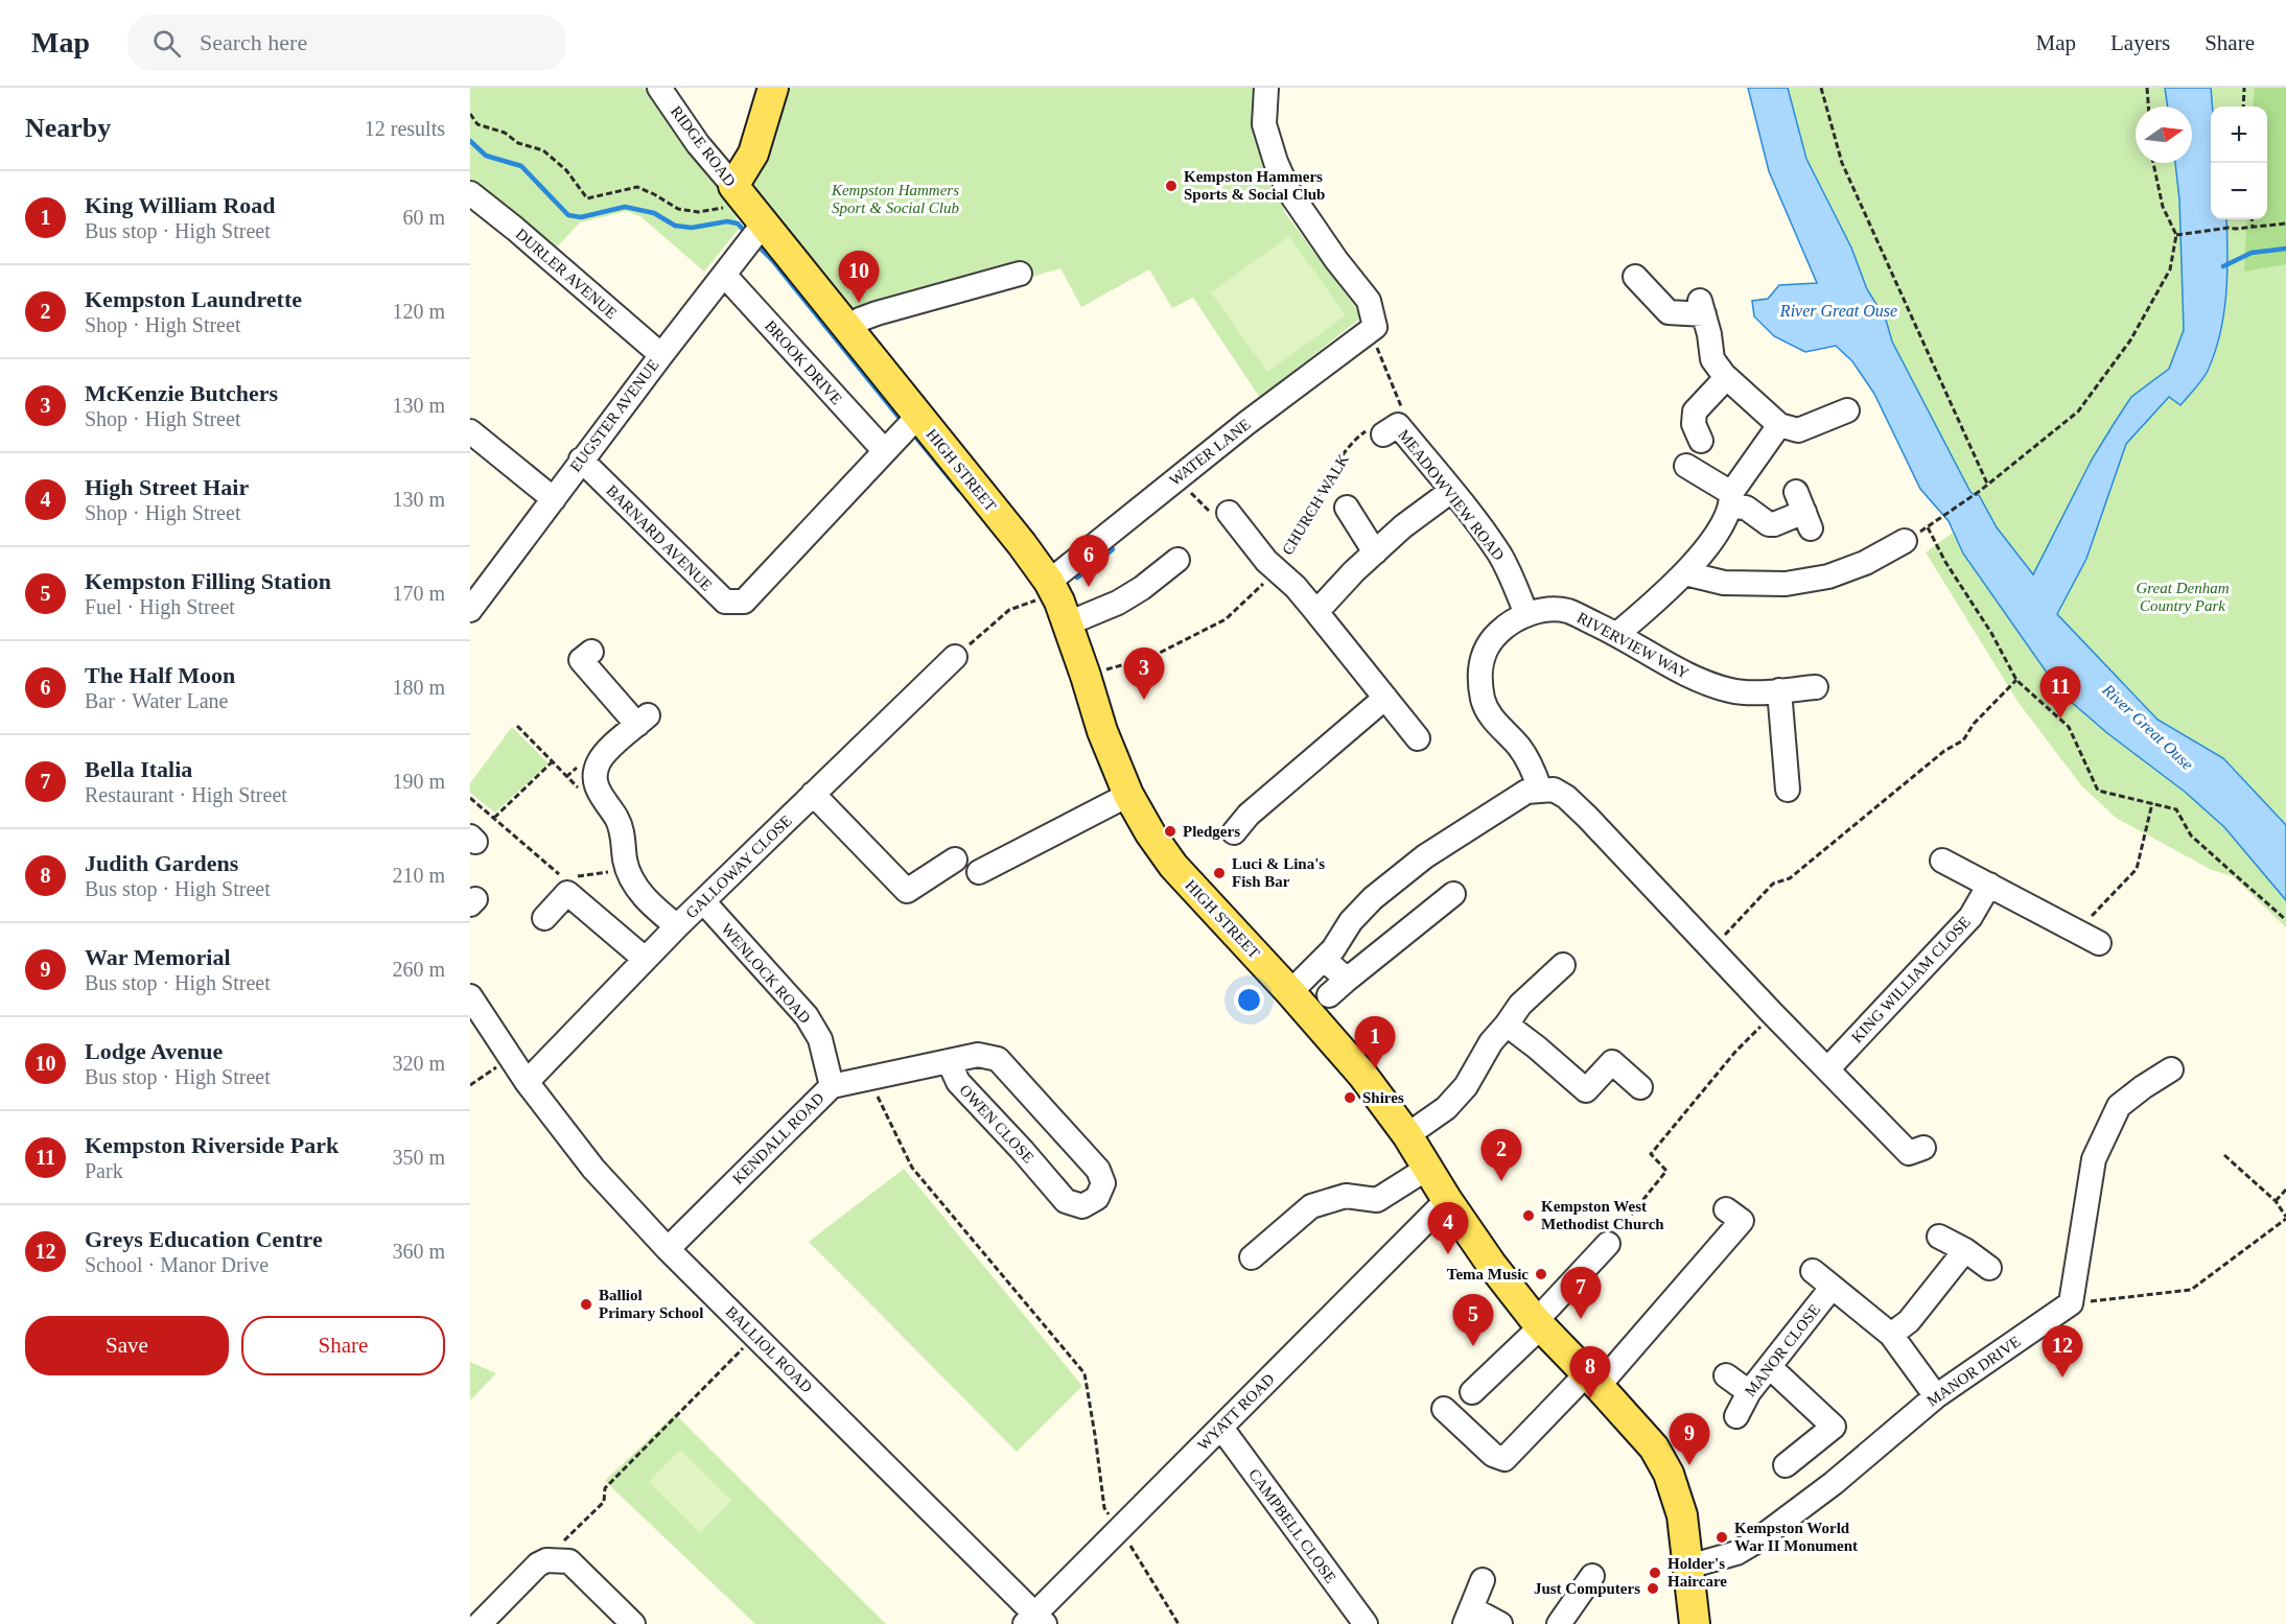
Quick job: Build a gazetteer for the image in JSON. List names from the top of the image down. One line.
{"streets":{"main road":["HIGH STREET"],"street":["RIDGE ROAD","DURLER AVENUE","BROOK DRIVE","EUGSTER AVENUE","WATER LANE","MEADOWVIEW ROAD","BARNARD AVENUE","RIVERVIEW WAY","GALLOWAY CLOSE","WENLOCK ROAD","KING WILLIAM CLOSE","OWEN CLOSE","KENDALL ROAD","BALLIOL ROAD","MANOR CLOSE","MANOR DRIVE","WYATT ROAD","CAMPBELL CLOSE"],"path":["CHURCH WALK"]},"crossings":[["RIDGE ROAD","EUGSTER AVENUE"],["RIDGE ROAD","HIGH STREET"],["DURLER AVENUE","EUGSTER AVENUE"],["BROOK DRIVE","EUGSTER AVENUE"],["BROOK DRIVE","BARNARD AVENUE"],["EUGSTER AVENUE","HIGH STREET"],["EUGSTER AVENUE","BARNARD AVENUE"],["WATER LANE","HIGH STREET"],["HIGH STREET","CHURCH WALK"],["HIGH STREET","MANOR DRIVE"],["HIGH STREET","WYATT ROAD"],["MEADOWVIEW ROAD","CHURCH WALK"],["MEADOWVIEW ROAD","RIVERVIEW WAY"],["GALLOWAY CLOSE","WENLOCK ROAD"],["GALLOWAY CLOSE","BALLIOL ROAD"],["WENLOCK ROAD","KENDALL ROAD"],["OWEN CLOSE","KENDALL ROAD"],["KENDALL ROAD","BALLIOL ROAD"],["BALLIOL ROAD","WYATT ROAD"],["WYATT ROAD","CAMPBELL CLOSE"]],"water":["River Great Ouse"],"parks":["Kempston Hammers Sport & Social Club","Great Denham Country Park"],"places":["Kempston Hammers Sports & Social Club","Pledgers","Luci & Lina's Fish Bar","Shires","Kempston West Methodist Church","Tema Music","Balliol Primary School","Kempston World War II Monument","Holder's Haircare","Just Computers"],"north":"right","page":{"header":"Map","search":"Search here","nav":["Map","Layers","Share"],"heading":["Nearby","12 results"],"map_buttons":["+","−"],"list":[{"mark":"1","name":"King William Road","note":"Bus stop · High Street","value":"60 m"},{"mark":"2","name":"Kempston Laundrette","note":"Shop · High Street","value":"120 m"},{"mark":"3","name":"McKenzie Butchers","note":"Shop · High Street","value":"130 m"},{"mark":"4","name":"High Street Hair","note":"Shop · High Street","value":"130 m"},{"mark":"5","name":"Kempston Filling Station","note":"Fuel · High Street","value":"170 m"},{"mark":"6","name":"The Half Moon","note":"Bar · Water Lane","value":"180 m"},{"mark":"7","name":"Bella Italia","note":"Restaurant · High Street","value":"190 m"},{"mark":"8","name":"Judith Gardens","note":"Bus stop · High Street","value":"210 m"},{"mark":"9","name":"War Memorial","note":"Bus stop · High Street","value":"260 m"},{"mark":"10","name":"Lodge Avenue","note":"Bus stop · High Street","value":"320 m"},{"mark":"11","name":"Kempston Riverside Park","note":"Park","value":"350 m"},{"mark":"12","name":"Greys Education Centre","note":"School · Manor Drive","value":"360 m"}],"pins":["10","6","3","11","1","2","4","7","5","12","8","9"],"buttons":["Save","Share"]}}
